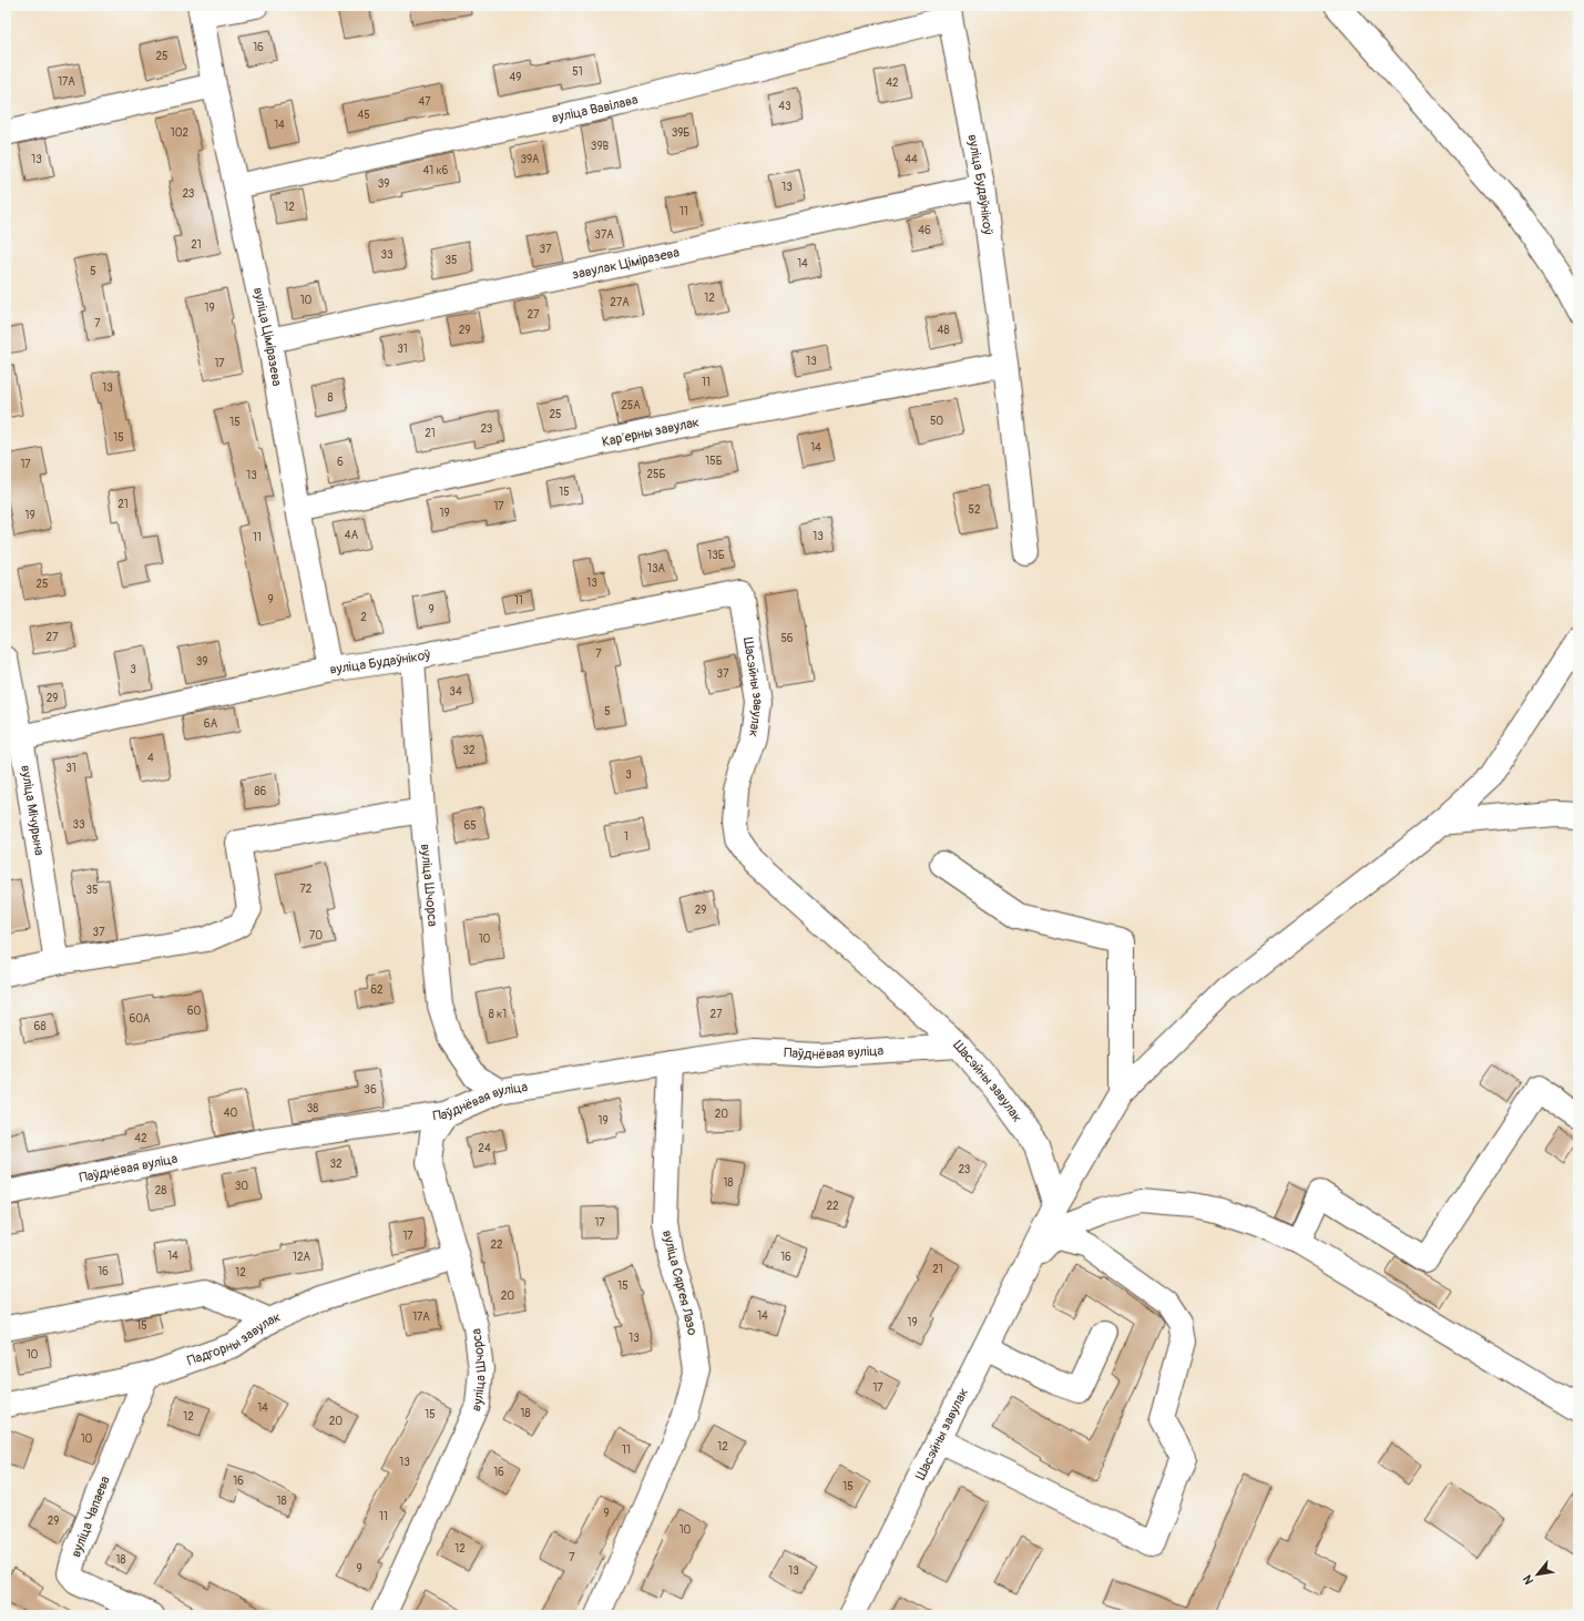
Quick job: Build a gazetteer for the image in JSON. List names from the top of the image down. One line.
{"streets":{"street":["вуліца Вавілава","вуліца Будаўнікоў","завулак Ціміразева","вуліца Ціміразева","Карʼерны завулак","Шасэйны завулак","вуліца Мічурына","вуліца Шчорса","Паўднёвая вуліца","вуліца Сяргея Лазо","Падгорны завулак","вуліца Чапаева"]},"crossings":[["вуліца Вавілава","вуліца Будаўнікоў"],["вуліца Вавілава","вуліца Ціміразева"],["вуліца Будаўнікоў","завулак Ціміразева"],["вуліца Будаўнікоў","вуліца Ціміразева"],["вуліца Будаўнікоў","Карʼерны завулак"],["вуліца Будаўнікоў","Шасэйны завулак"],["вуліца Будаўнікоў","вуліца Мічурына"],["вуліца Будаўнікоў","вуліца Шчорса"],["завулак Ціміразева","вуліца Ціміразева"],["вуліца Ціміразева","Карʼерны завулак"],["Шасэйны завулак","Паўднёвая вуліца"],["вуліца Шчорса","Паўднёвая вуліца"],["вуліца Шчорса","Падгорны завулак"],["Паўднёвая вуліца","вуліца Сяргея Лазо"],["Падгорны завулак","вуліца Чапаева"]],"house_numbers":["16","25","51","49","17А","42","47","43","45","14","102","39Б","39В","13","39А","44","41 к6","39","13","23","12","11","46","37А","21","37","33","35","14","5","12","10","27А","19","27","7","29","48","31","13","17","11","13","8","25А","25","50","15","23","21","15","14","15Б","6","17","25Б","13","15","21","17","52","19","19","4А","13","11","13Б","13А","13","25","9","11","9","2","27","56","7","39","3","37","34","29","5","6А","32","4","31","3","86","33","65","1","72","35","29","37","70","10","62","60","8 к1","27","60А","68","36","38","40","20","19","42","24","32","23","18","30","28","22","17","17","22","14","12А","16","21","16","12","15","20","14","17А","19","15","13","10","17","14","18","15","12","20","10","12","11","13","16","16","15","18","9","11","29","10","12","7","18","9","13"],"north":"bottom left"}
